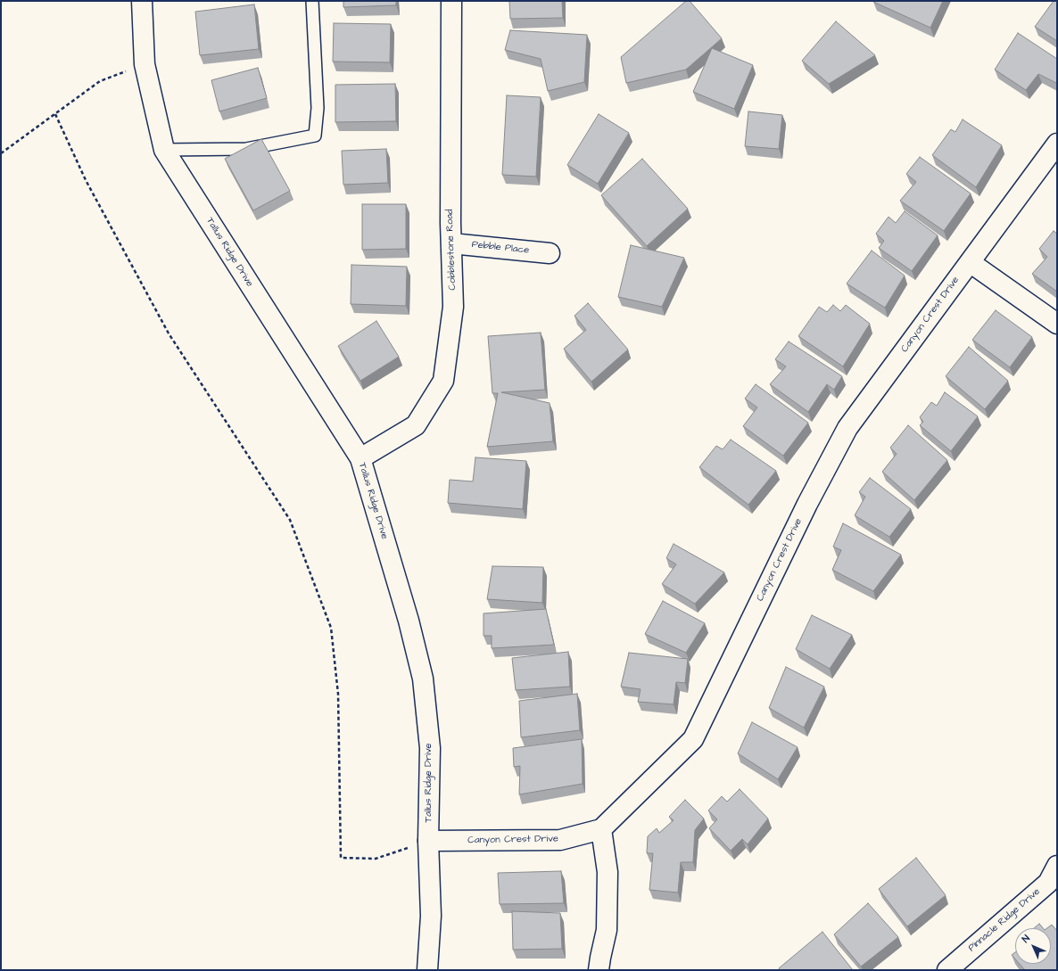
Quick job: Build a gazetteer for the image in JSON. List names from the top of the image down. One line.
{"streets":{"street":["Pebble Place","Cobblestone Road","Tallus Ridge Drive","Canyon Crest Drive","Pinnacle Ridge Drive"]},"crossings":[["Pebble Place","Cobblestone Road"],["Cobblestone Road","Tallus Ridge Drive"],["Tallus Ridge Drive","Canyon Crest Drive"]],"north":"top left"}
